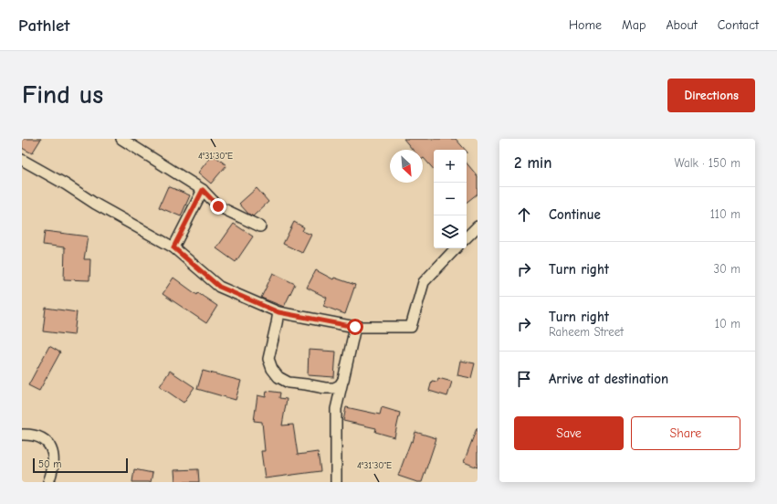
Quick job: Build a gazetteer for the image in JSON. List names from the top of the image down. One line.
{"scale_bar":"50 m","north":"bottom right","page":{"header":"Pathlet","nav":["Home","Map","About","Contact"],"buttons":["Directions",["Save","Share"]],"title":"Find us","heading":["2 min","Walk · 150 m"],"map_buttons":["+","−"],"list":[["Continue","110 m"],["Turn right","30 m"],["Turn right","Raheem Street","10 m"],"Arrive at destination"],"scale":"50 m"},"coordinates":["4°31'30\"E"]}
